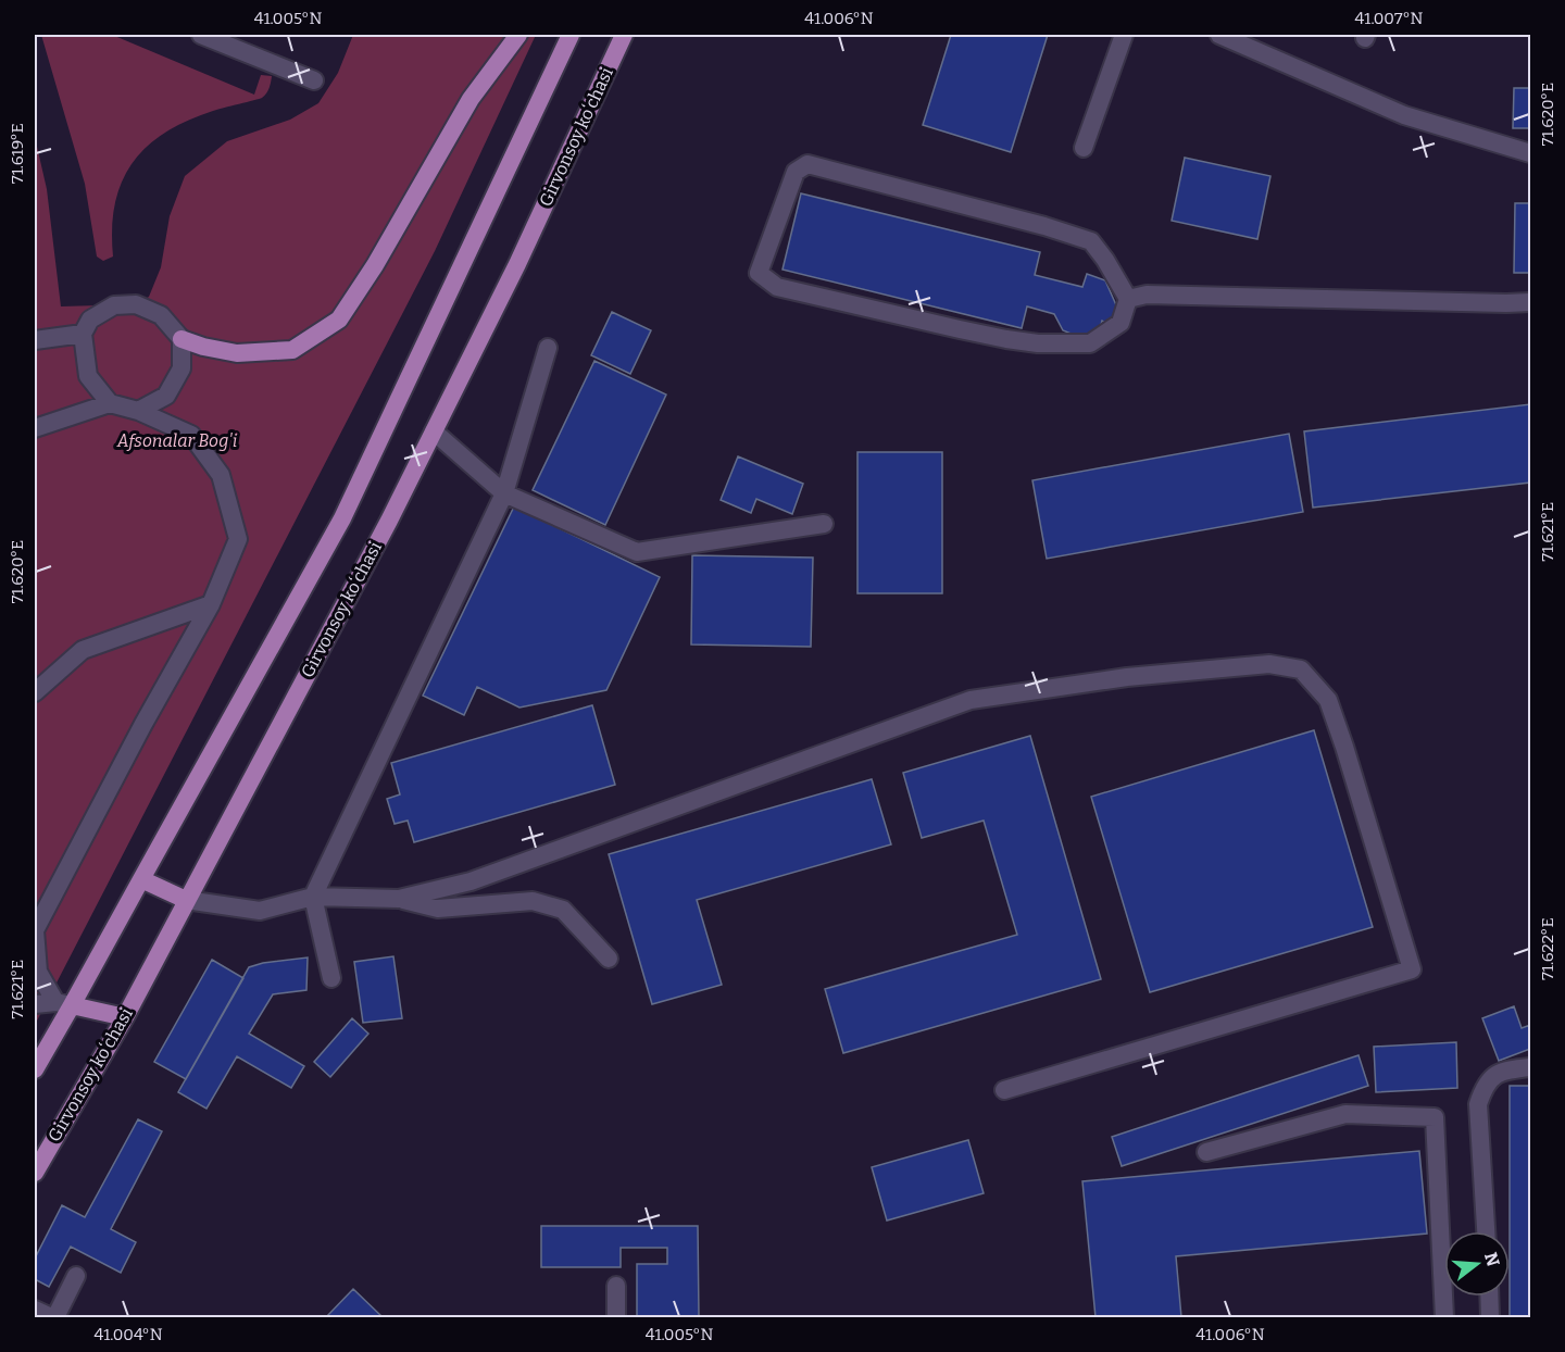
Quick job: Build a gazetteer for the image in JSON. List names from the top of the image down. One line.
{"streets":{"main road":["Girvonsoy koʻchasi"]},"parks":["Afsonalar Bog'i"],"north":"right","coordinates":["41.005°N","41.006°N","41.007°N","71.620°E","71.619°E","71.621°E","71.622°E","41.004°N"]}
